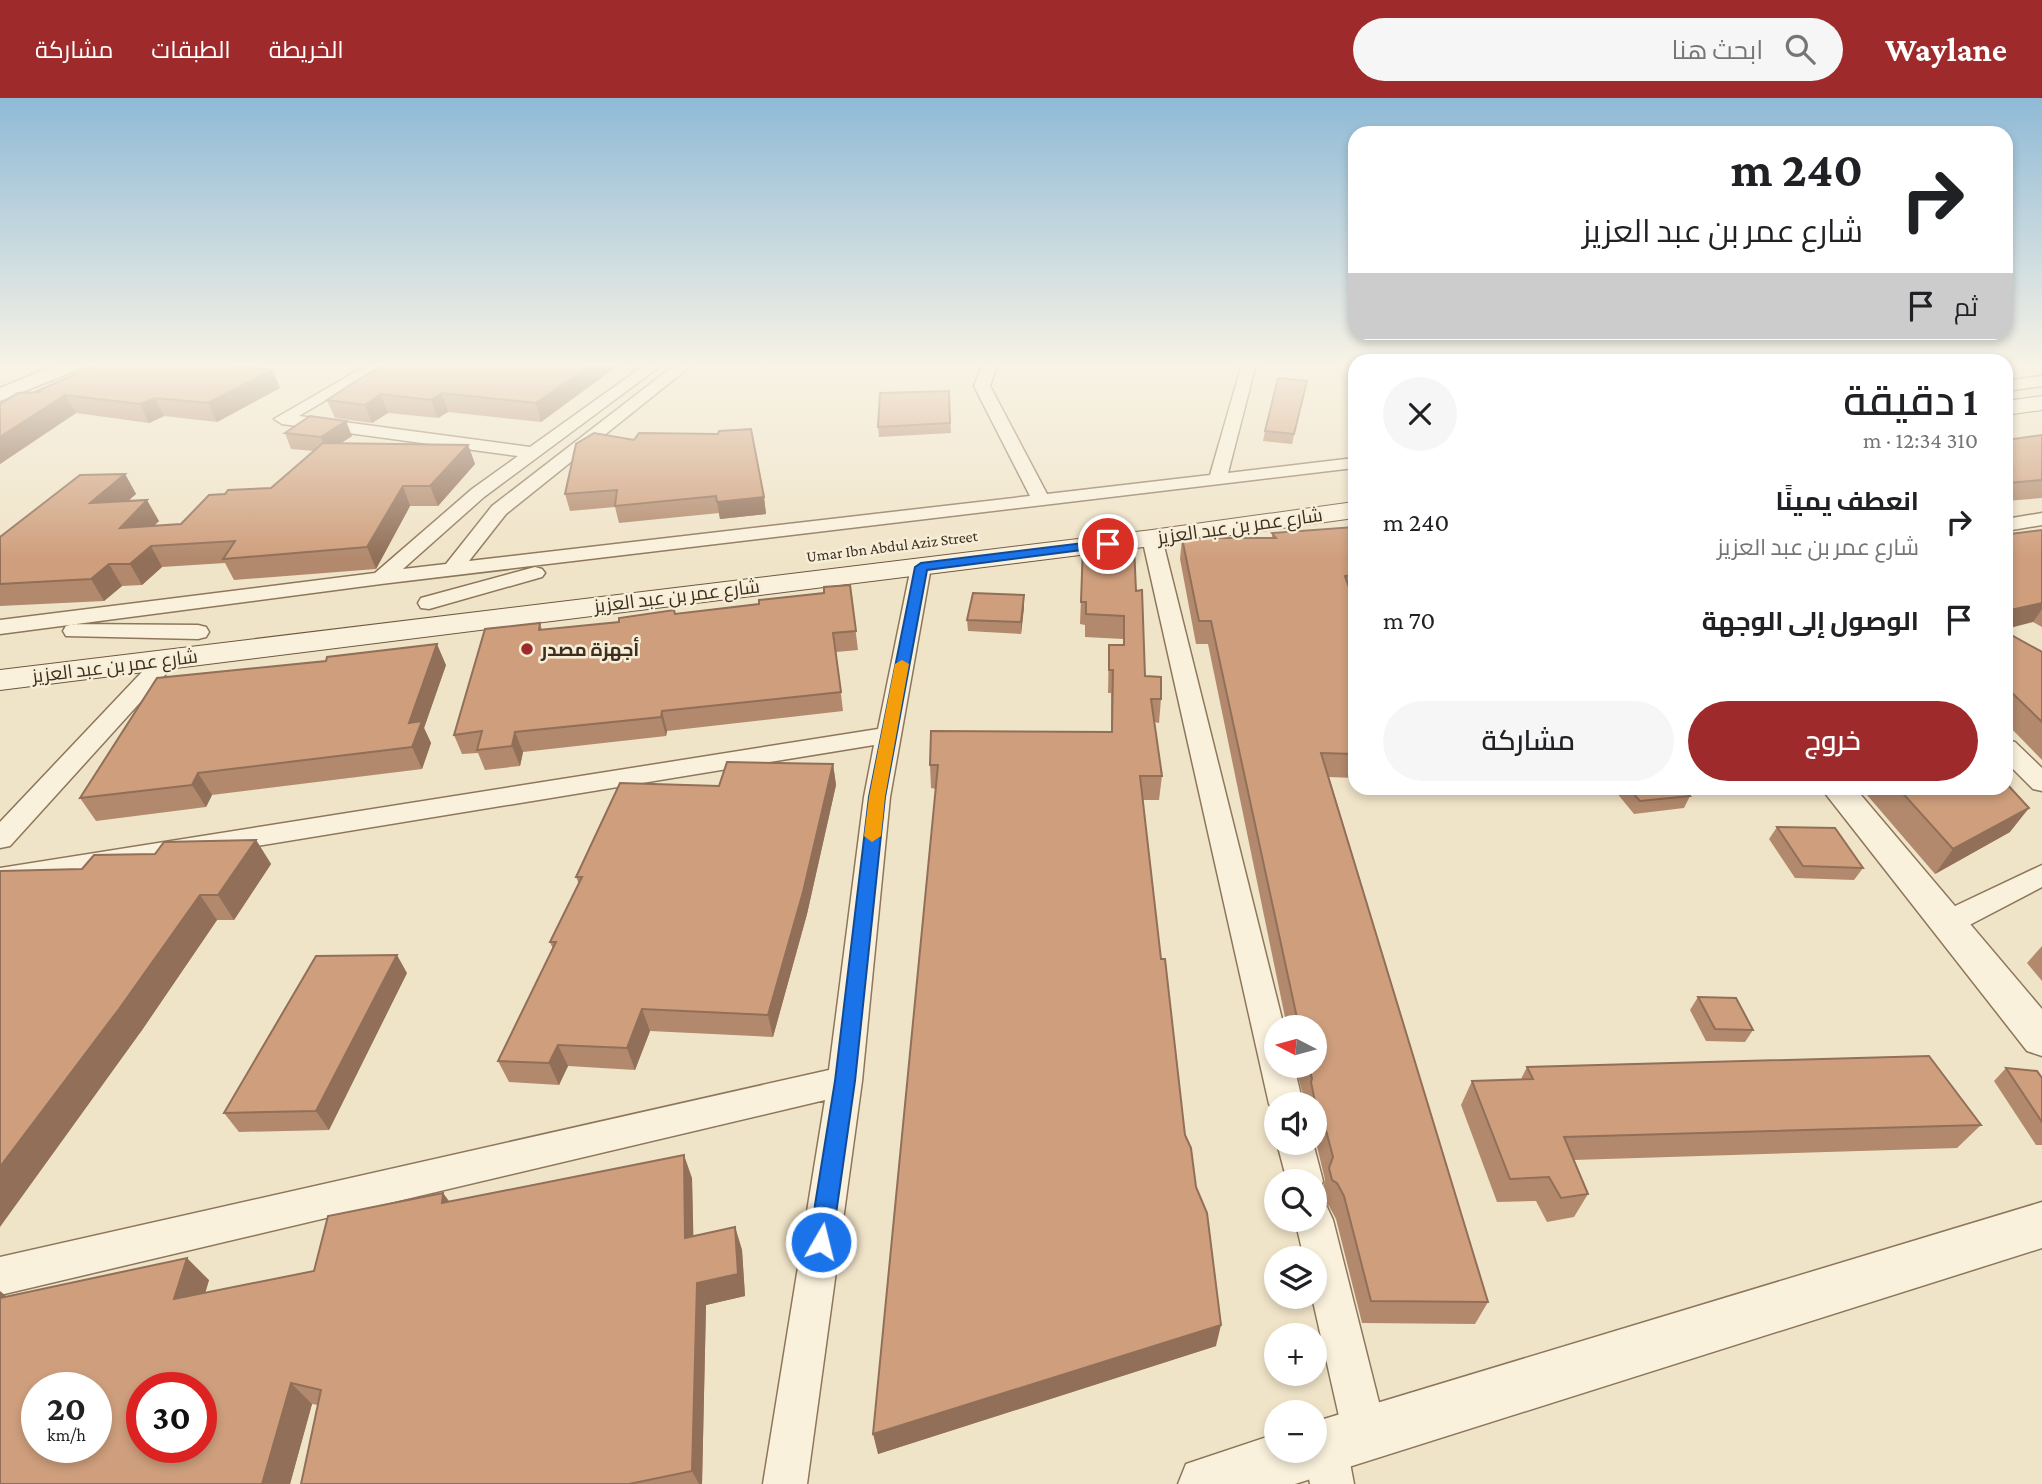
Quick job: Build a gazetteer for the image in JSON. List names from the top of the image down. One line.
{"streets":{"main road":["شارع عمر بن عبد العزيز","Umar Ibn Abdul Aziz Street"]},"crossings":[["شارع عمر بن عبد العزيز","Umar Ibn Abdul Aziz Street"]],"places":["أجهزة مصدر"],"north":"left","page":{"header":"Waylane","search":"ابحث هنا","nav":["الخريطة","الطبقات","مشاركة"],"turn":["240 m","شارع عمر بن عبد العزيز"],"then":"ثم","heading":["1 دقيقة","310 m · 12:34"],"list":[{"name":"انعطف يمينًا","note":"شارع عمر بن عبد العزيز","value":"240 m"},{"name":"الوصول إلى الوجهة","value":"70 m"}],"buttons":["خروج","مشاركة"],"map_buttons":["+","−"],"speed":"20 km/h","limit":"30"}}
